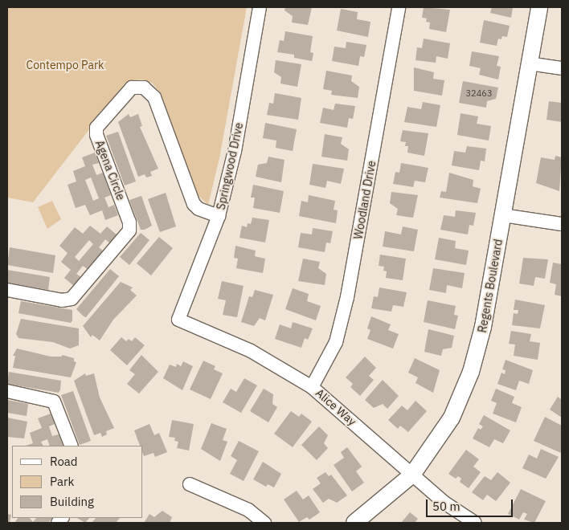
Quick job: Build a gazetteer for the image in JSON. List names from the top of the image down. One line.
{"streets":{"street":["Springwood Drive","Agena Circle","Woodland Drive","Regents Boulevard","Alice Way"]},"crossings":[["Springwood Drive","Agena Circle"],["Springwood Drive","Alice Way"],["Woodland Drive","Alice Way"],["Regents Boulevard","Alice Way"]],"parks":["Contempo Park"],"house_numbers":["32463"],"legend":["Road","Park","Building"],"scale_bar":"50 m"}
